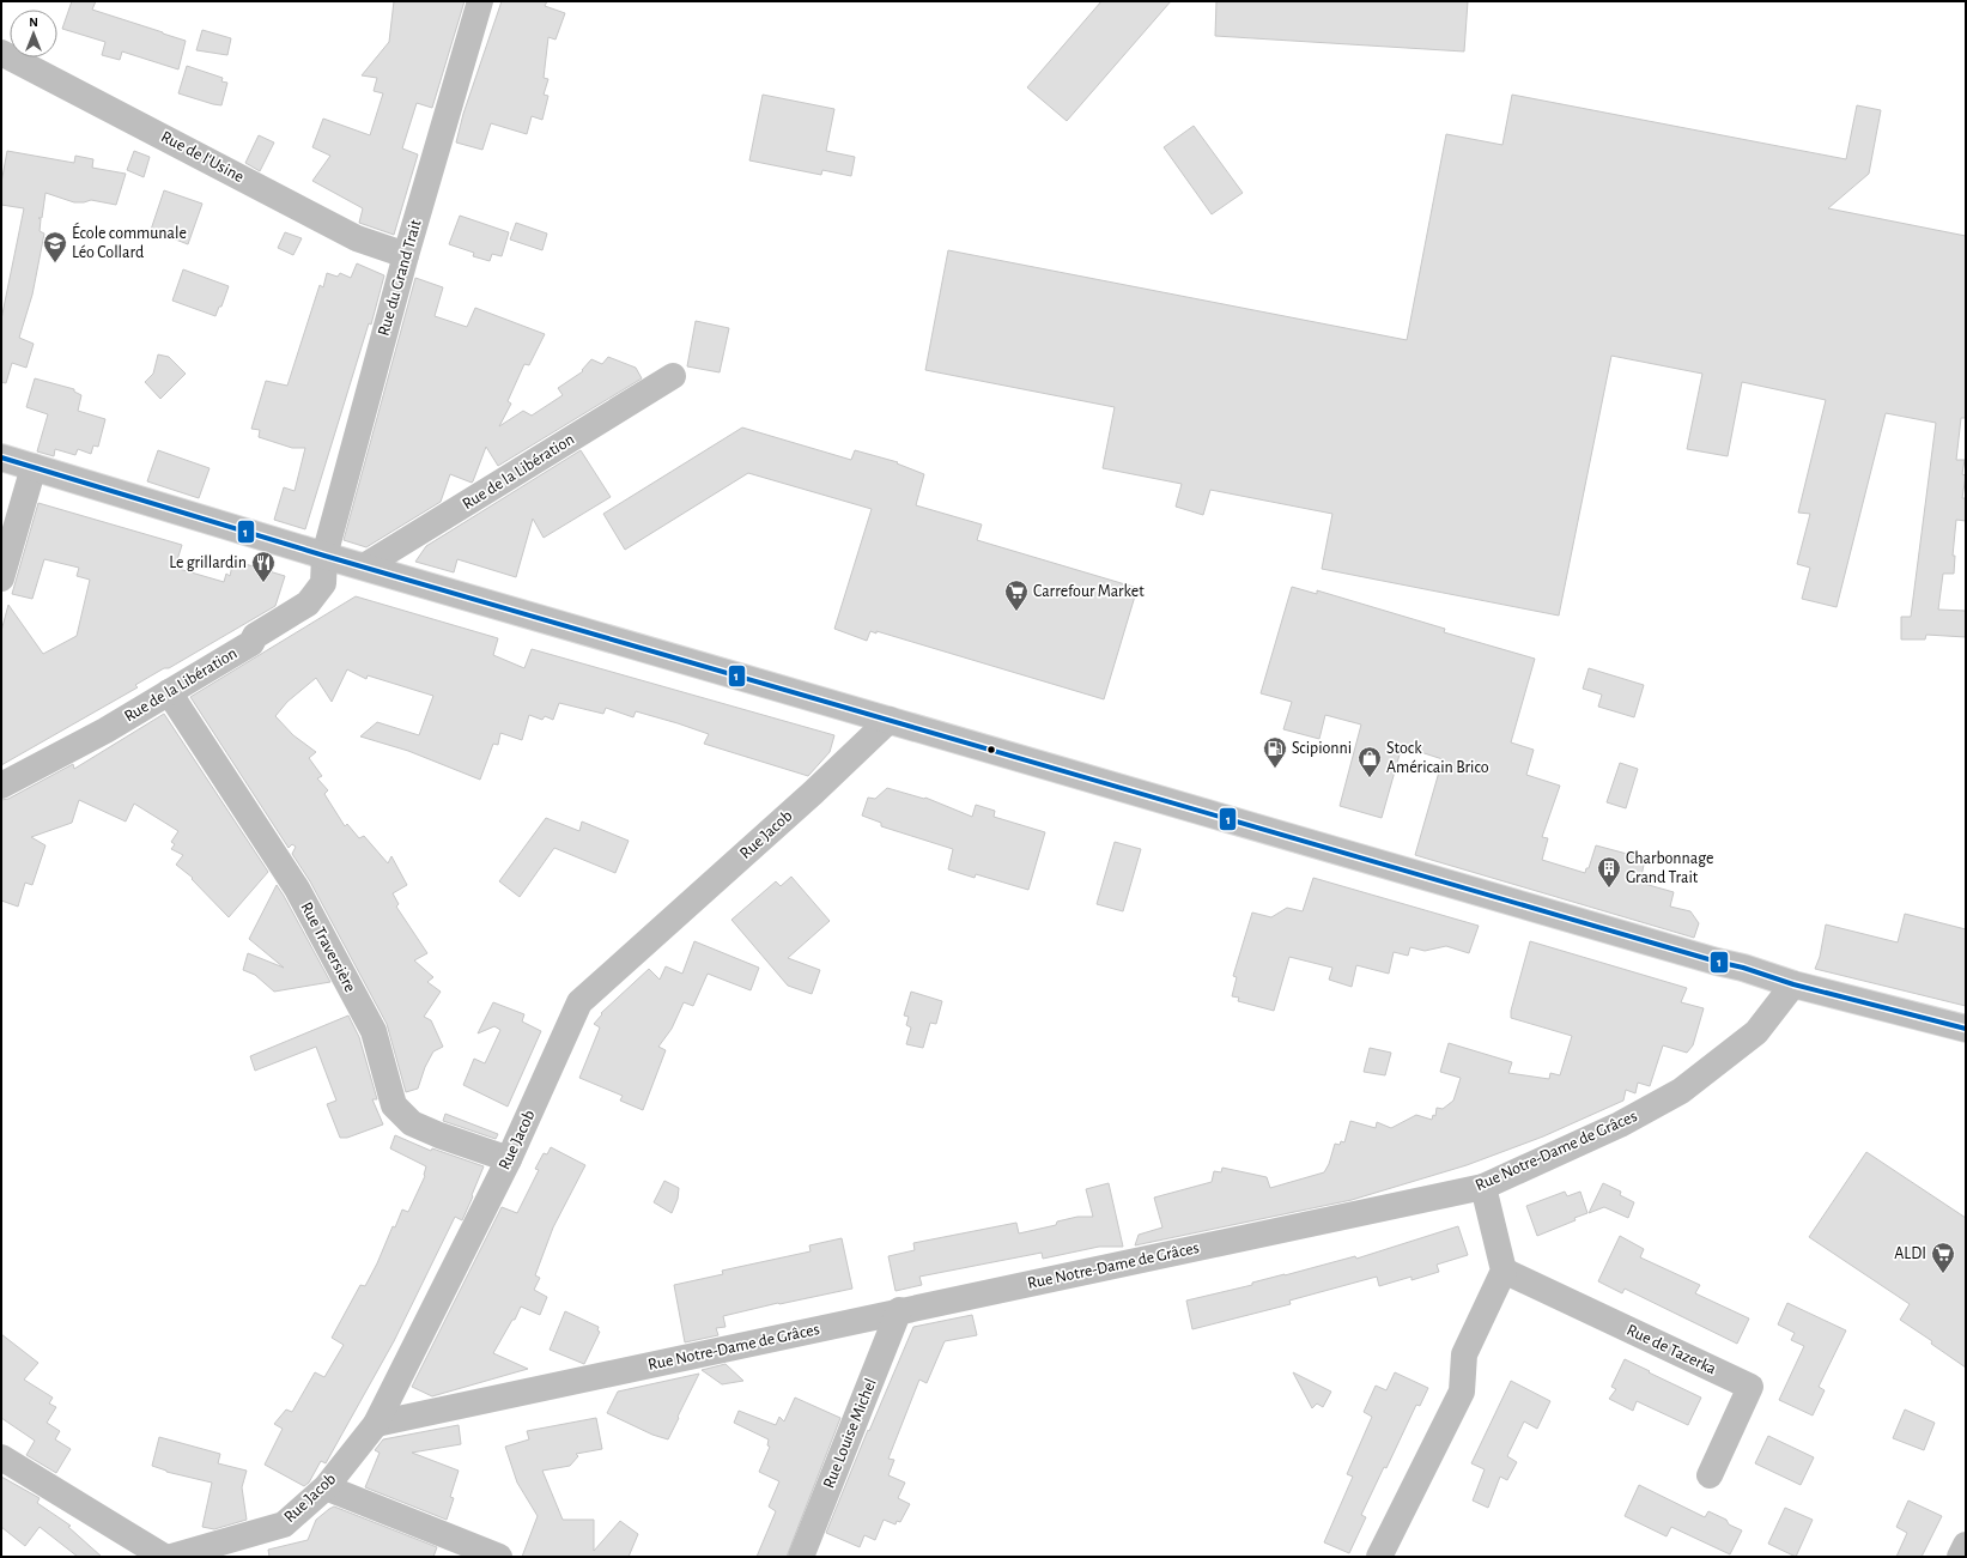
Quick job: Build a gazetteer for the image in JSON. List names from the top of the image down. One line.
{"streets":{"street":["Rue de l'Usine","Rue du Grand Trait","Rue de la Libération","Rue Jacob","Rue Traversière","Rue Notre-Dame de Grâces","Rue de Tazerka","Rue Louise Michel"]},"crossings":[["Rue de l'Usine","Rue du Grand Trait"],["Rue du Grand Trait","Rue de la Libération"],["Rue de la Libération","Rue Traversière"],["Rue Jacob","Rue Traversière"],["Rue Jacob","Rue Notre-Dame de Grâces"],["Rue Notre-Dame de Grâces","Rue Louise Michel"]],"places":{"school or university":["École communale Léo Collard"],"restaurant":["Le grillardin"],"supermarket":["Carrefour Market","ALDI"],"fuel station":["Scipionni"],"shop":["Stock Américain Brico"],"building":["Charbonnage Grand Trait"]},"lines":["transit line 1"],"north":"top"}
